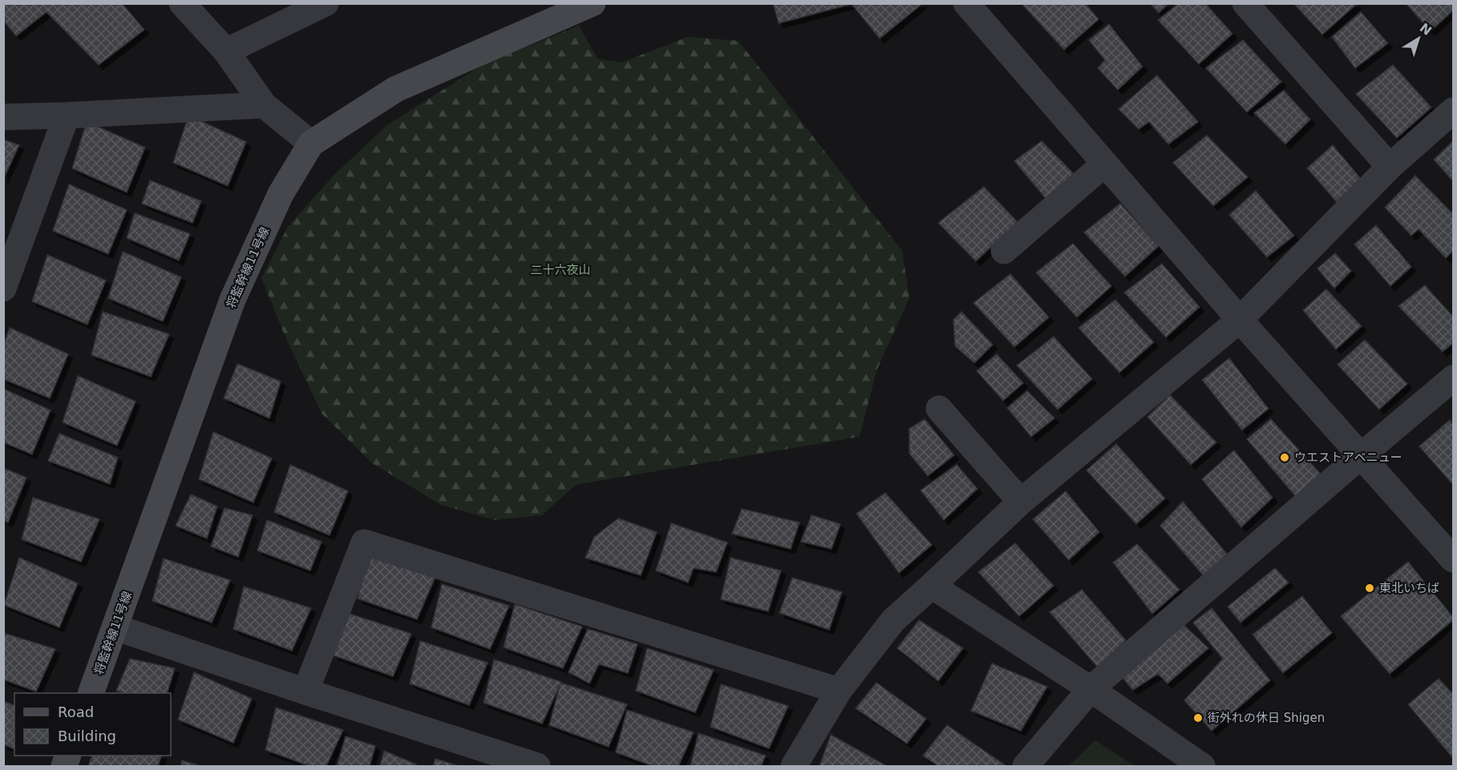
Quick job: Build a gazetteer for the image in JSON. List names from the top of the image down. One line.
{"streets":{"street":["将監幹線11号線"]},"parks":["二十六夜山"],"places":["ウエストアベニュー","東北いちば","街外れの休日 Shigen"],"legend":["Road","Building"],"north":"top right"}
